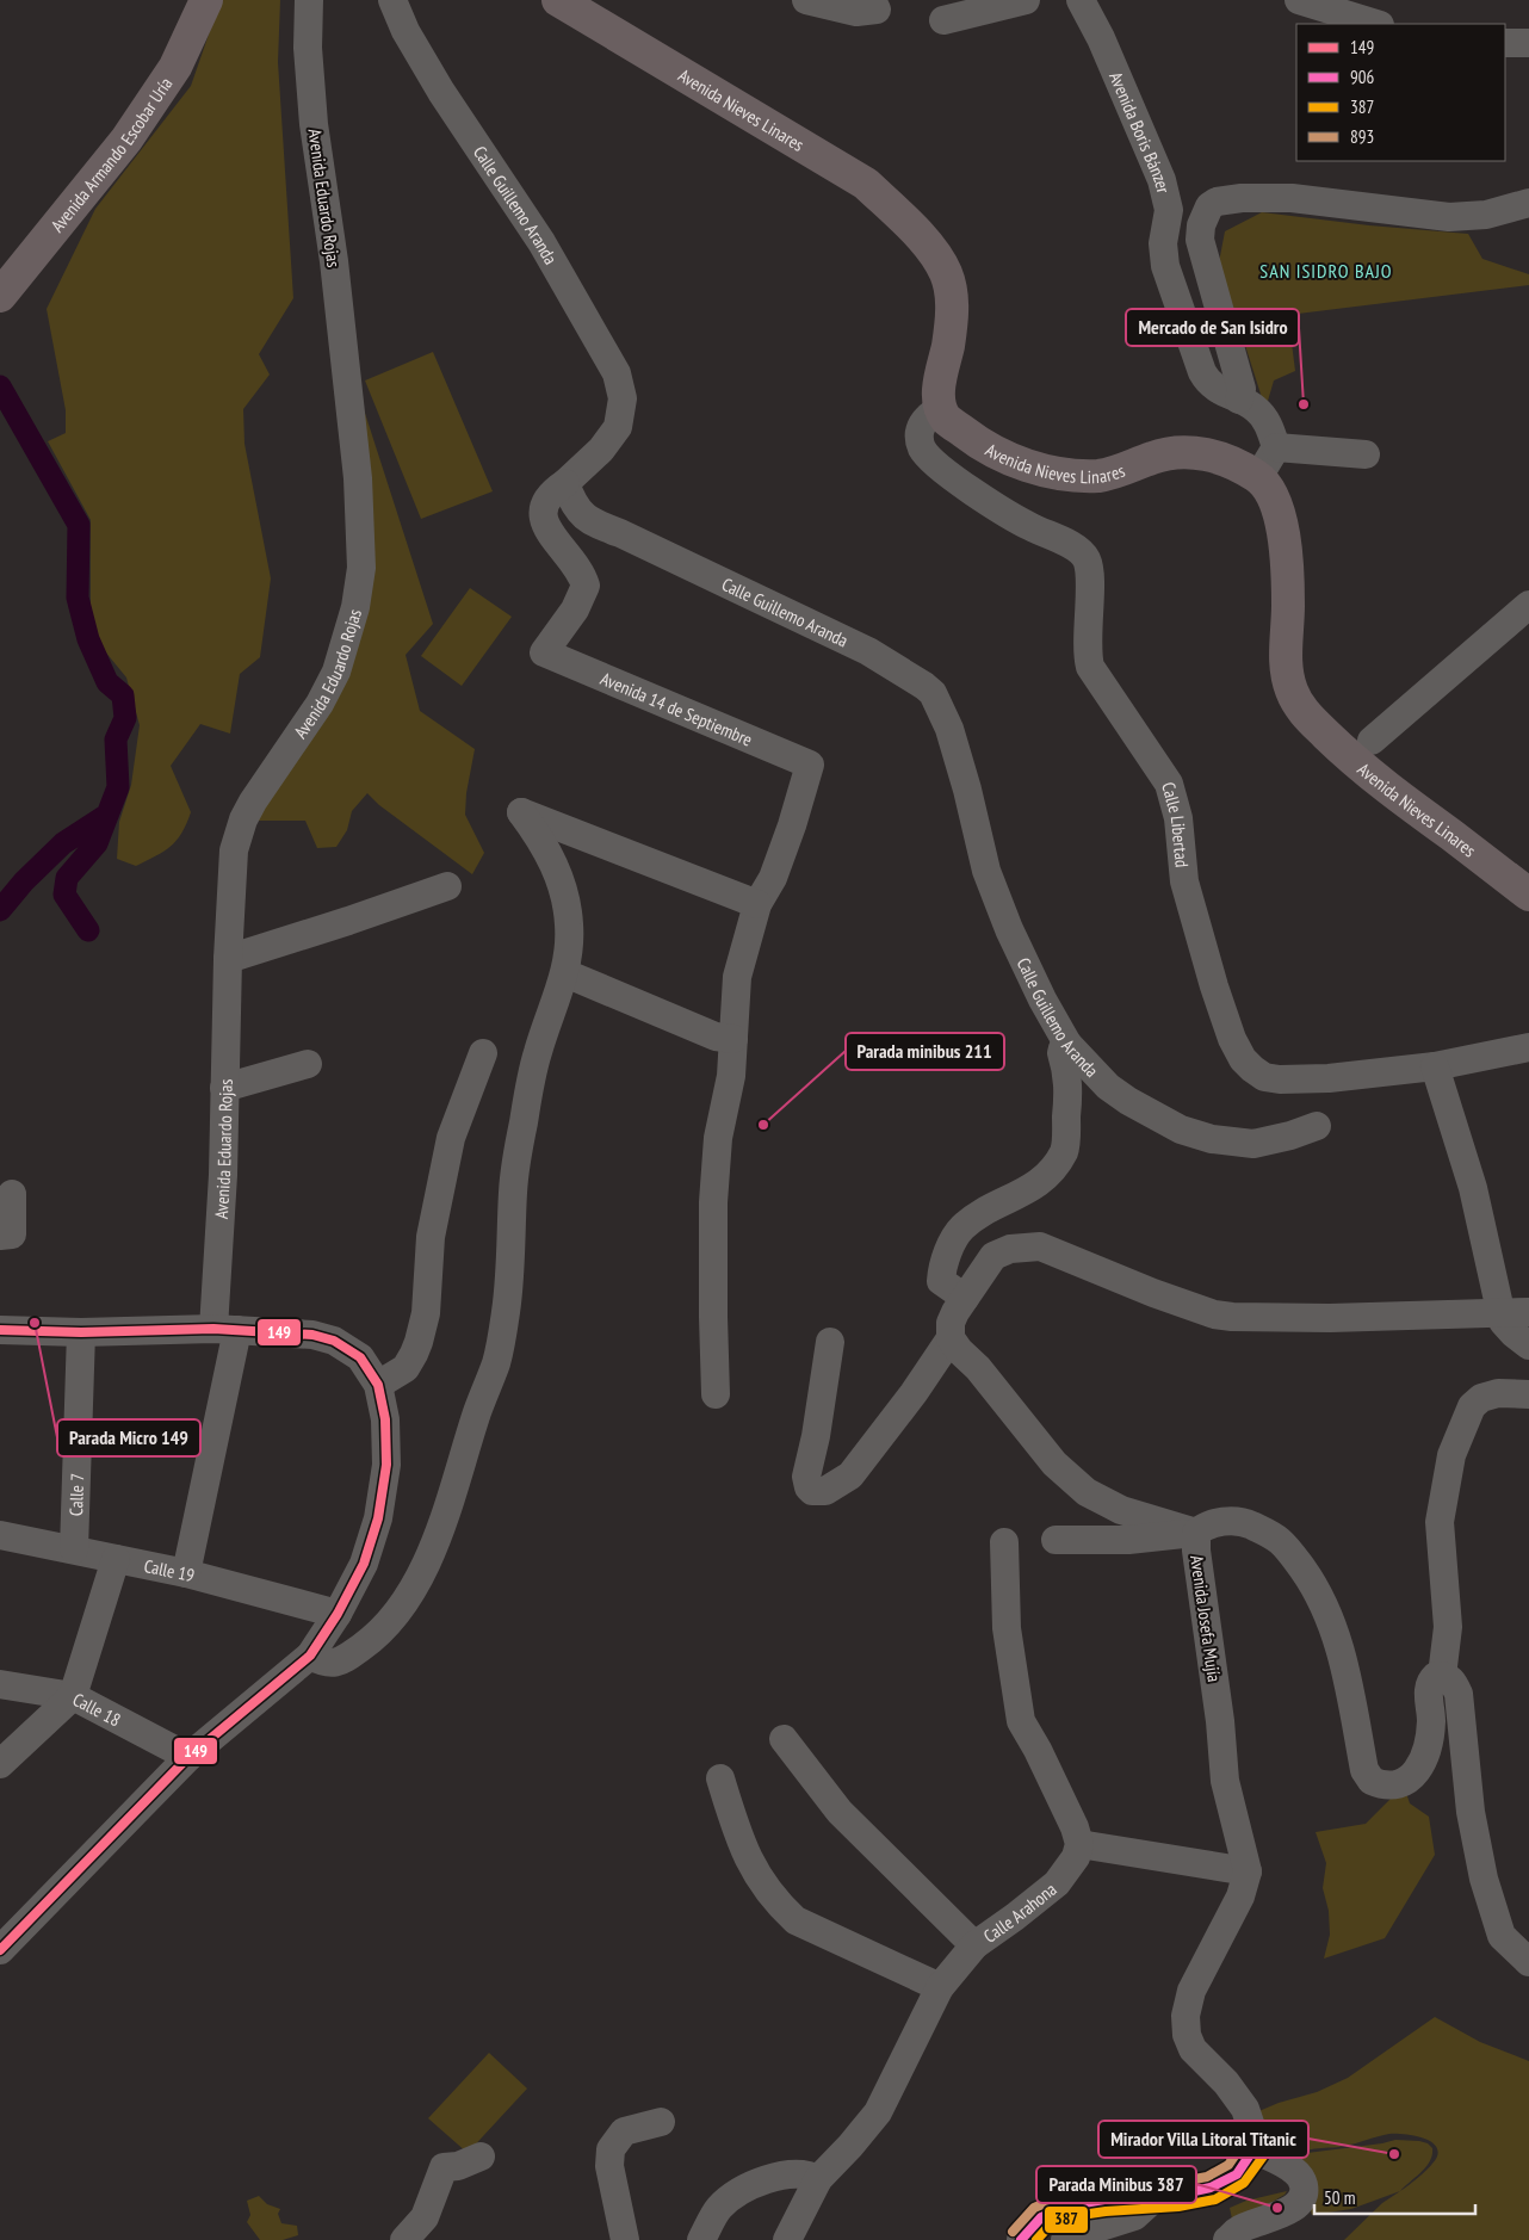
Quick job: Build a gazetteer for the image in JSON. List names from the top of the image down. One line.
{"streets":{"main road":["Avenida Nieves Linares","Avenida Armando Escobar Uría"],"street":["Avenida Boris Bánzer","Avenida Eduardo Rojas","Calle Guillemo Aranda","Avenida 14 de Septiembre","Calle Libertad","Calle 7","Calle 19","Avenida Josefa Mujía","Calle 18","Calle Arahona"]},"crossings":[["Avenida Nieves Linares","Calle Libertad"],["Avenida Eduardo Rojas","Calle 19"],["Calle Guillemo Aranda","Avenida 14 de Septiembre"],["Calle 7","Calle 19"]],"districts":["SAN ISIDRO BAJO"],"places":["Mercado de San Isidro","Parada minibus 211","Parada Micro 149","Mirador Villa Litoral Titanic","Parada Minibus 387"],"lines":["transit line 149","transit line 893","transit line 906","transit line 387"],"legend":["149","906","387","893"],"scale_bar":"50 m"}
